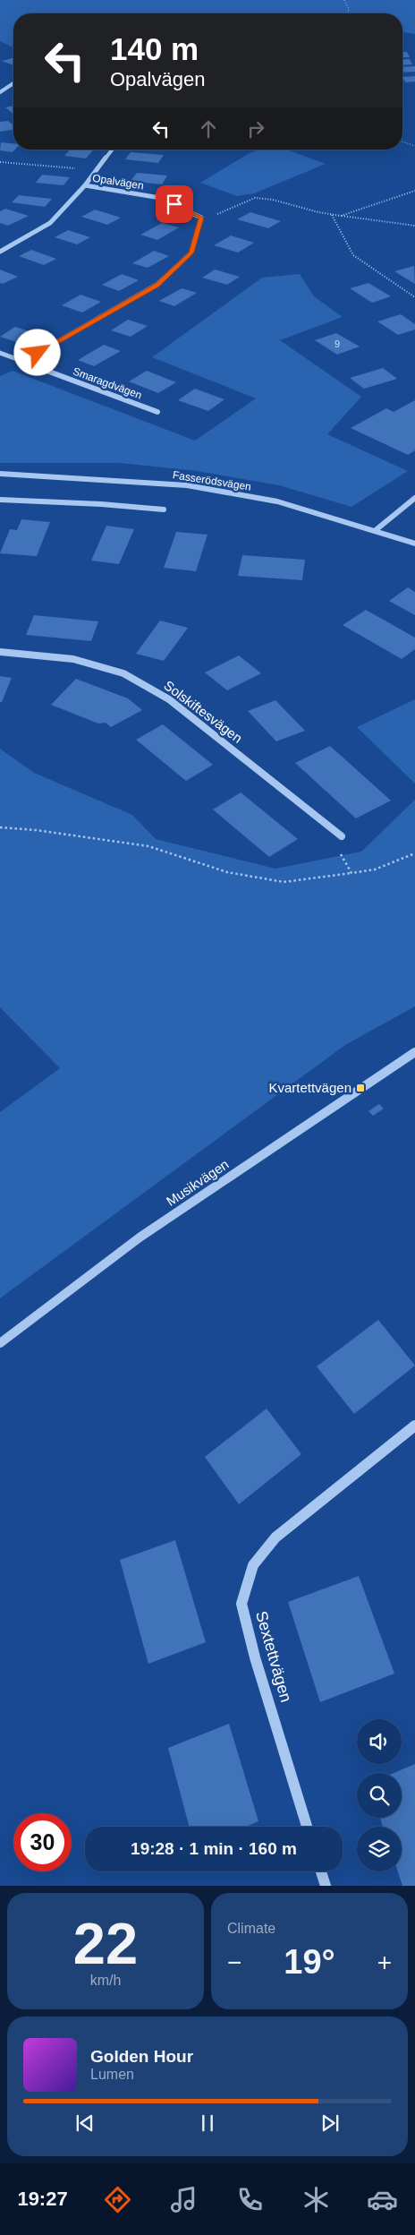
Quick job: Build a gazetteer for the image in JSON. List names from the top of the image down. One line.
{"streets":{"street":["Opalvägen","Smaragdvägen","Fasserödsvägen","Solskiftesvägen","Musikvägen","Sextettvägen"]},"places":{"transit":["Kvartettvägen"]},"house_numbers":["9"],"page":{"turn":["140 m","Opalvägen"],"limit":"30","trip":"19:28 · 1 min · 160 m","tile":[["22","km/h"],"Climate"],"heat":["−","19°","+"],"song":["Golden Hour","Lumen"],"tabs":"19:27"}}
